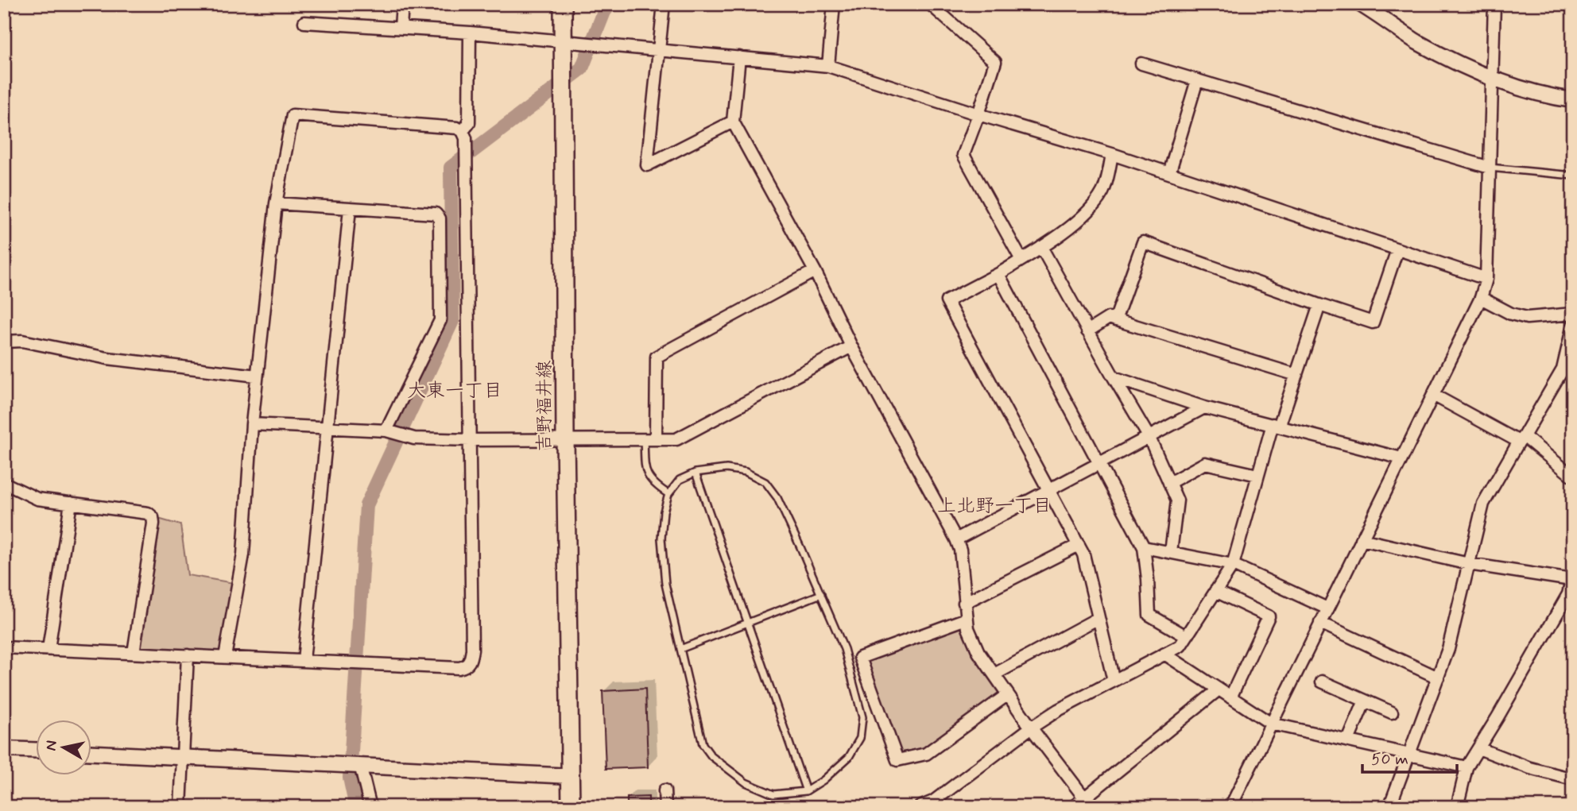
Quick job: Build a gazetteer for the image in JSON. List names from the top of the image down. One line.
{"streets":{"main road":["吉野福井線"]},"districts":["大東一丁目","上北野一丁目"],"scale_bar":"50 m","north":"left"}
